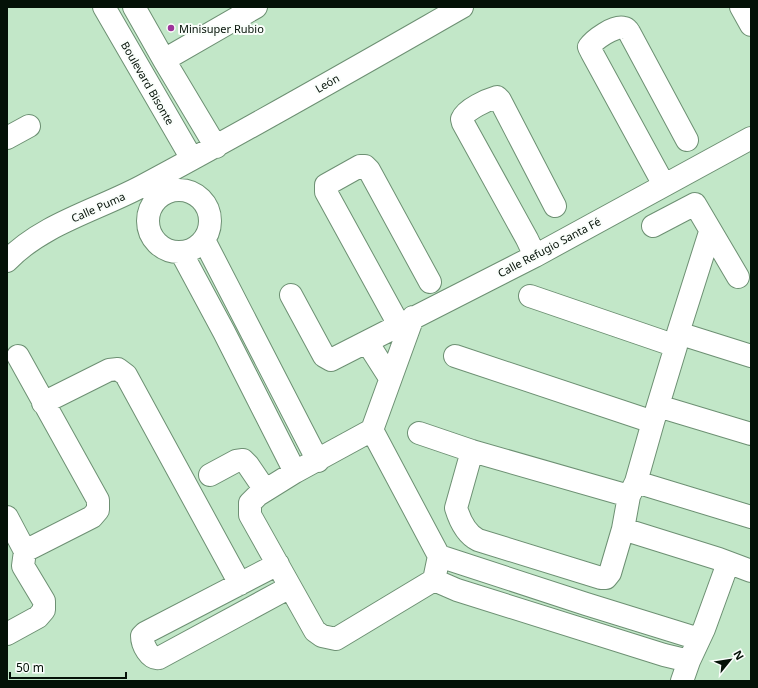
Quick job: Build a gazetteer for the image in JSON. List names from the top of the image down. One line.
{"streets":{"street":["Boulevard Bisonte","León","Calle Puma","Calle Refugio Santa Fé"]},"crossings":[["Boulevard Bisonte","León"],["Boulevard Bisonte","Calle Puma"],["León","Calle Puma"]],"places":["Minisuper Rubio"],"scale_bar":"50 m","north":"top right"}
